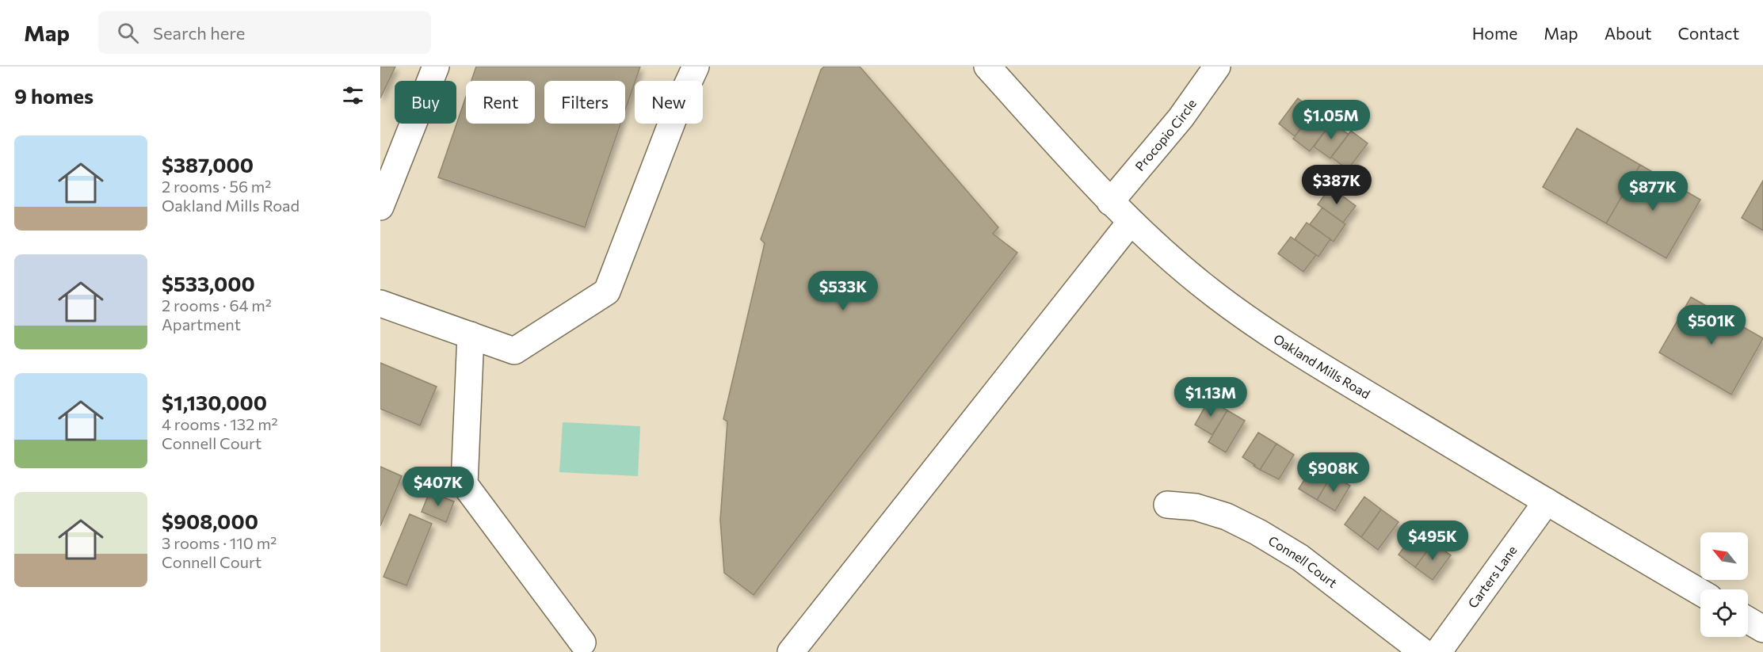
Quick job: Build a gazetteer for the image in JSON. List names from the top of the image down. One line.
{"streets":{"street":["Procopio Circle","Oakland Mills Road","Connell Court","Carters Lane"]},"crossings":[["Procopio Circle","Oakland Mills Road"],["Oakland Mills Road","Carters Lane"]],"north":"top left","page":{"header":"Map","search":"Search here","nav":["Home","Map","About","Contact"],"heading":"9 homes","chip":["Buy","Rent","Filters","New"],"price":["$1.05M","$387K","$877K","$533K","$501K","$1.13M","$908K","$407K","$495K"],"list":[{"name":"$387,000","note":"2 rooms · 56 m² · Oakland Mills Road"},{"name":"$533,000","note":"2 rooms · 64 m² · Apartment"},{"name":"$1,130,000","note":"4 rooms · 132 m² · Connell Court"},{"name":"$908,000","note":"3 rooms · 110 m² · Connell Court"}]}}
